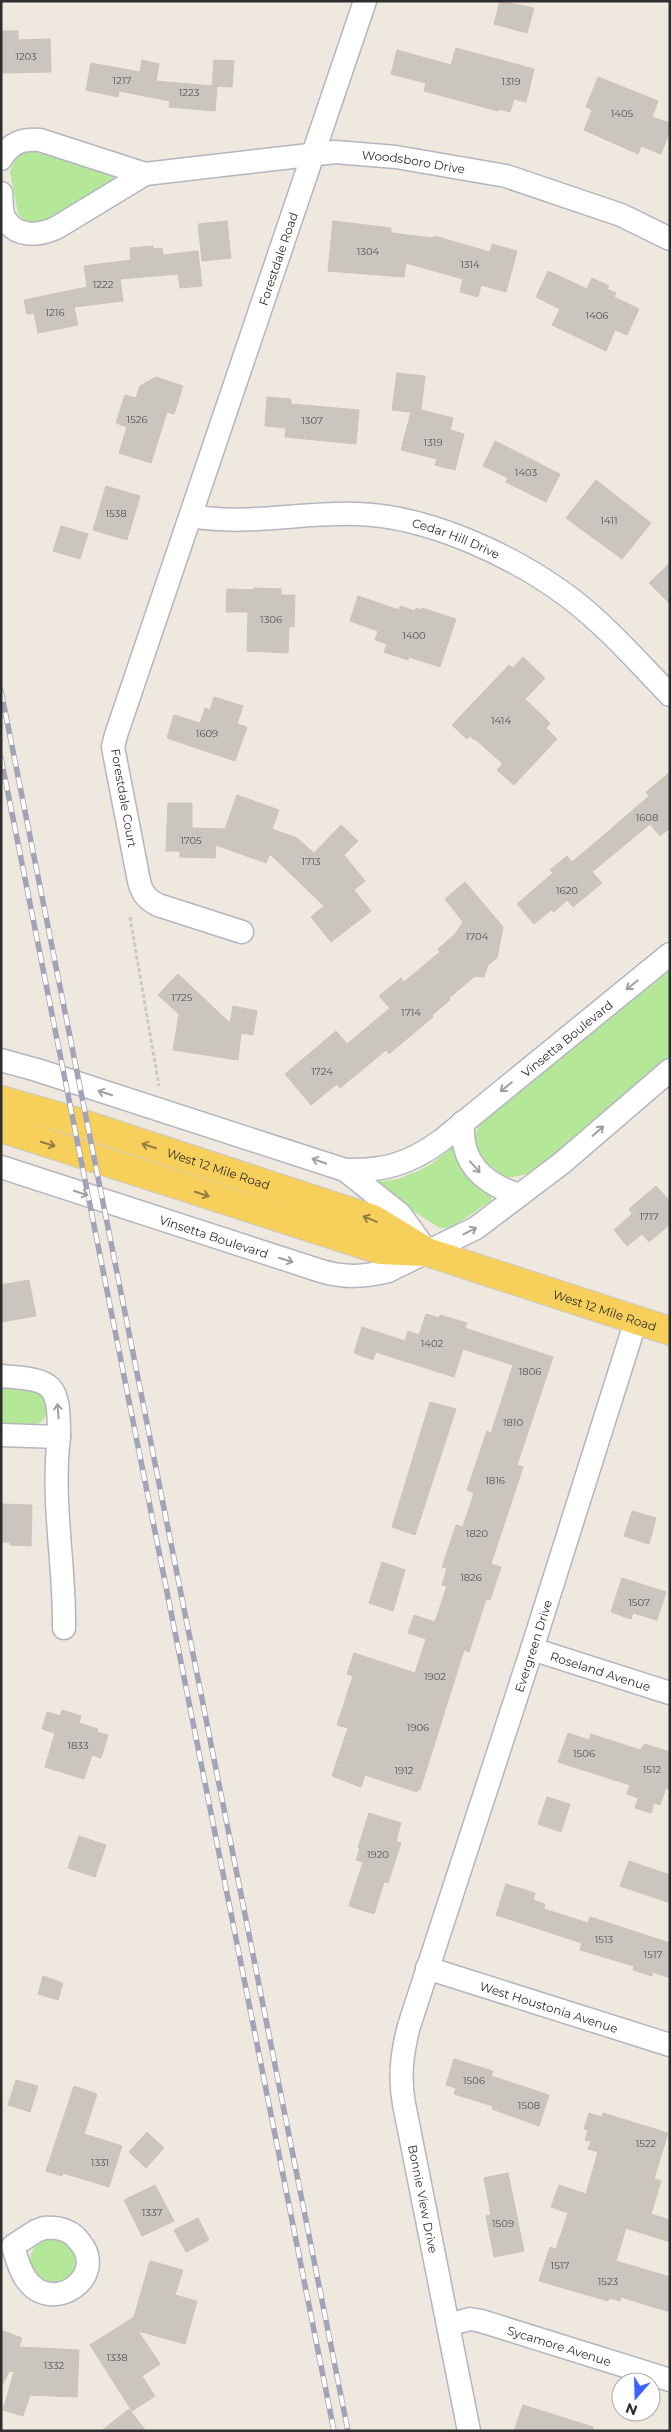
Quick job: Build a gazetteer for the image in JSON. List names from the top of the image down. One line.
{"streets":{"main road":["West 12 Mile Road"],"street":["Woodsboro Drive","Forestdale Road","Cedar Hill Drive","Forestdale Court","Vinsetta Boulevard","Evergreen Drive","Roseland Avenue","West Houstonia Avenue","Bonnie View Drive","Sycamore Avenue"]},"crossings":[["Woodsboro Drive","Forestdale Road"],["Forestdale Road","Cedar Hill Drive"],["Forestdale Road","Forestdale Court"],["Cedar Hill Drive","Forestdale Court"],["Vinsetta Boulevard","West 12 Mile Road"],["West 12 Mile Road","Evergreen Drive"],["Evergreen Drive","Roseland Avenue"],["Evergreen Drive","West Houstonia Avenue"],["Evergreen Drive","Bonnie View Drive"],["West Houstonia Avenue","Bonnie View Drive"],["Bonnie View Drive","Sycamore Avenue"]],"house_numbers":["1203","1217","1319","1223","1405","1304","1314","1222","1216","1406","1526","1307","1319","1403","1538","1411","1306","1400","1414","1609","1608","1705","1713","1620","1704","1725","1714","1724","1717","1402","1806","1810","1816","1820","1826","1507","1902","1906","1833","1506","1512","1912","1920","1513","1517","1506","1508","1522","1331","1337","1509","1517","1523","1338","1332"],"north":"bottom"}
